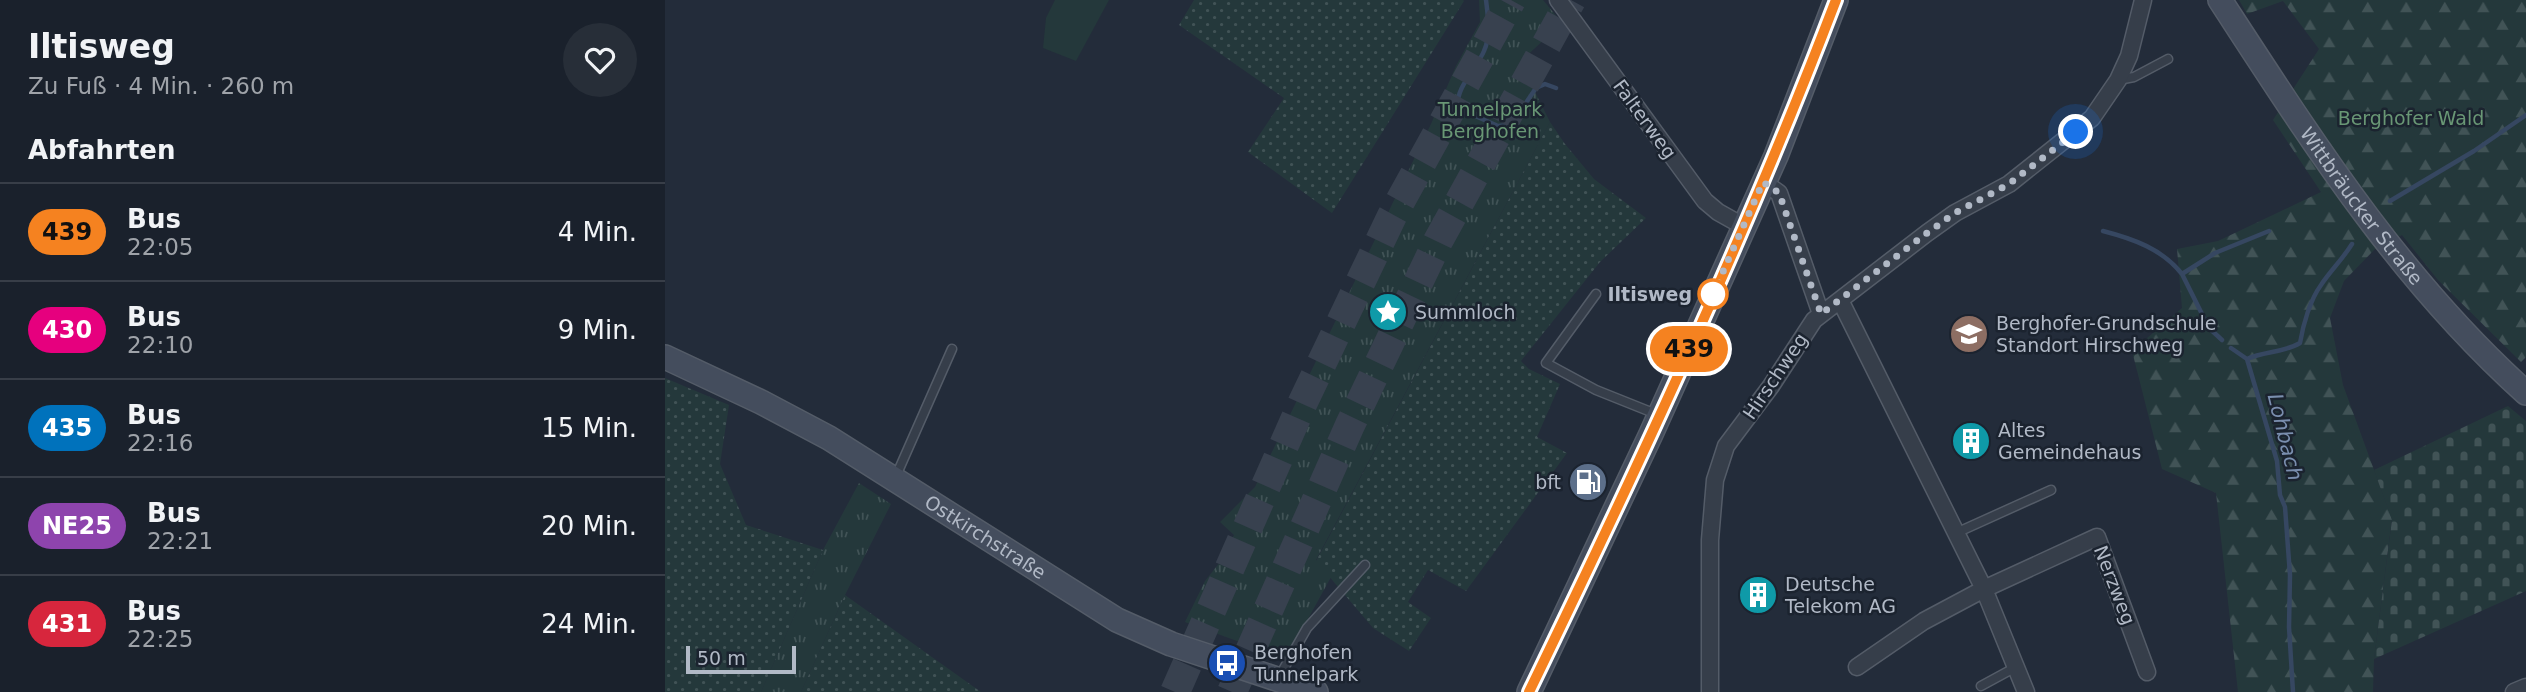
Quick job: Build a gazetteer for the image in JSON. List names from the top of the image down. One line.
{"streets":{"street":["Falterweg","Wittbräucker Straße","Hirschweg","Ostkirchstraße","Nerzweg"]},"water":["Lohbach"],"parks":["Tunnelpark Berghofen","Berghofer Wald"],"places":{"other":["Iltisweg"],"place":["Summloch"],"school or university":["Berghofer-Grundschule Standort Hirschweg"],"building":["Altes Gemeindehaus","Deutsche Telekom AG"],"fuel station":["bft"],"bus stop":["Berghofen Tunnelpark"]},"lines":["bus line 439"],"scale_bar":"50 m","page":{"heading":[["Iltisweg","Zu Fuß · 4 Min. · 260 m"],"Abfahrten"],"on_map":"439","list":[{"mark":"439","name":"Bus","note":"22:05","value":"4 Min."},{"mark":"430","name":"Bus","note":"22:10","value":"9 Min."},{"mark":"435","name":"Bus","note":"22:16","value":"15 Min."},{"mark":"NE25","name":"Bus","note":"22:21","value":"20 Min."},{"mark":"431","name":"Bus","note":"22:25","value":"24 Min."}],"scale":"50 m"}}
